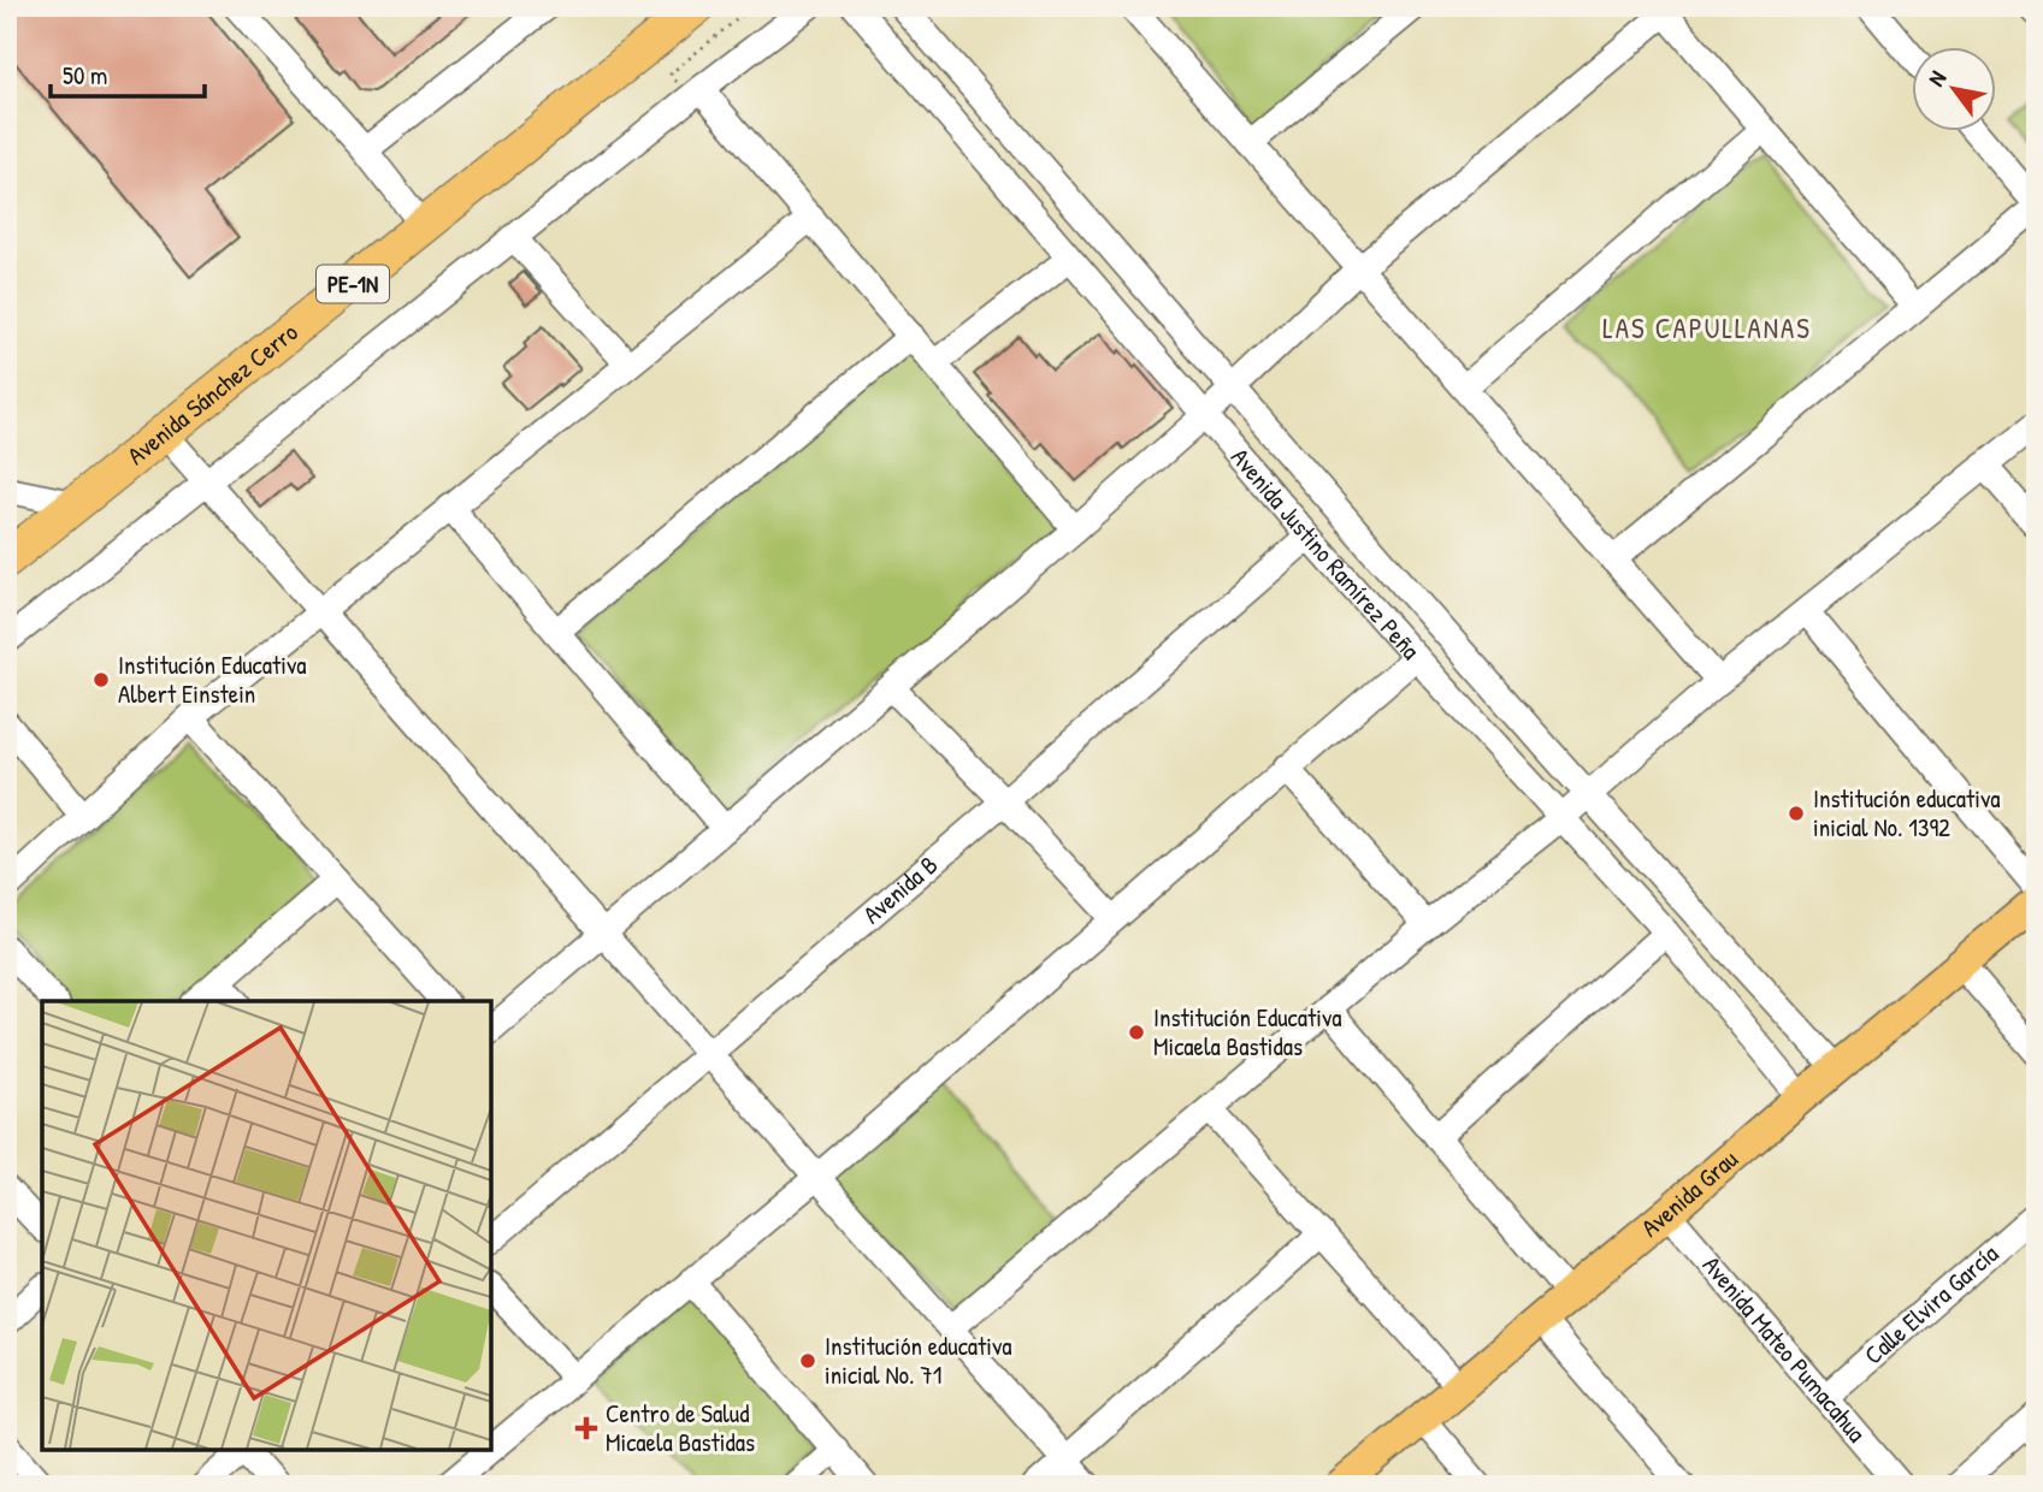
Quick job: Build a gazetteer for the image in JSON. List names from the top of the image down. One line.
{"streets":{"highway":["PE-1N","Avenida Sánchez Cerro"],"main road":["Avenida Grau"],"street":["Avenida Justino Ramírez Peña","Avenida B","Calle Elvira García","Avenida Mateo Pumacahua"]},"crossings":[["Avenida Justino Ramírez Peña","Avenida B"],["Avenida Justino Ramírez Peña","Avenida Grau"],["Avenida Grau","Avenida Mateo Pumacahua"],["Calle Elvira García","Avenida Mateo Pumacahua"]],"districts":["LAS CAPULLANAS"],"places":{"other":["Institución Educativa Albert Einstein","Institución educativa inicial No. 1392","Institución Educativa Micaela Bastidas","Institución educativa inicial No. 71"],"health":["Centro de Salud Micaela Bastidas"]},"scale_bar":"50 m","north":"top left"}
